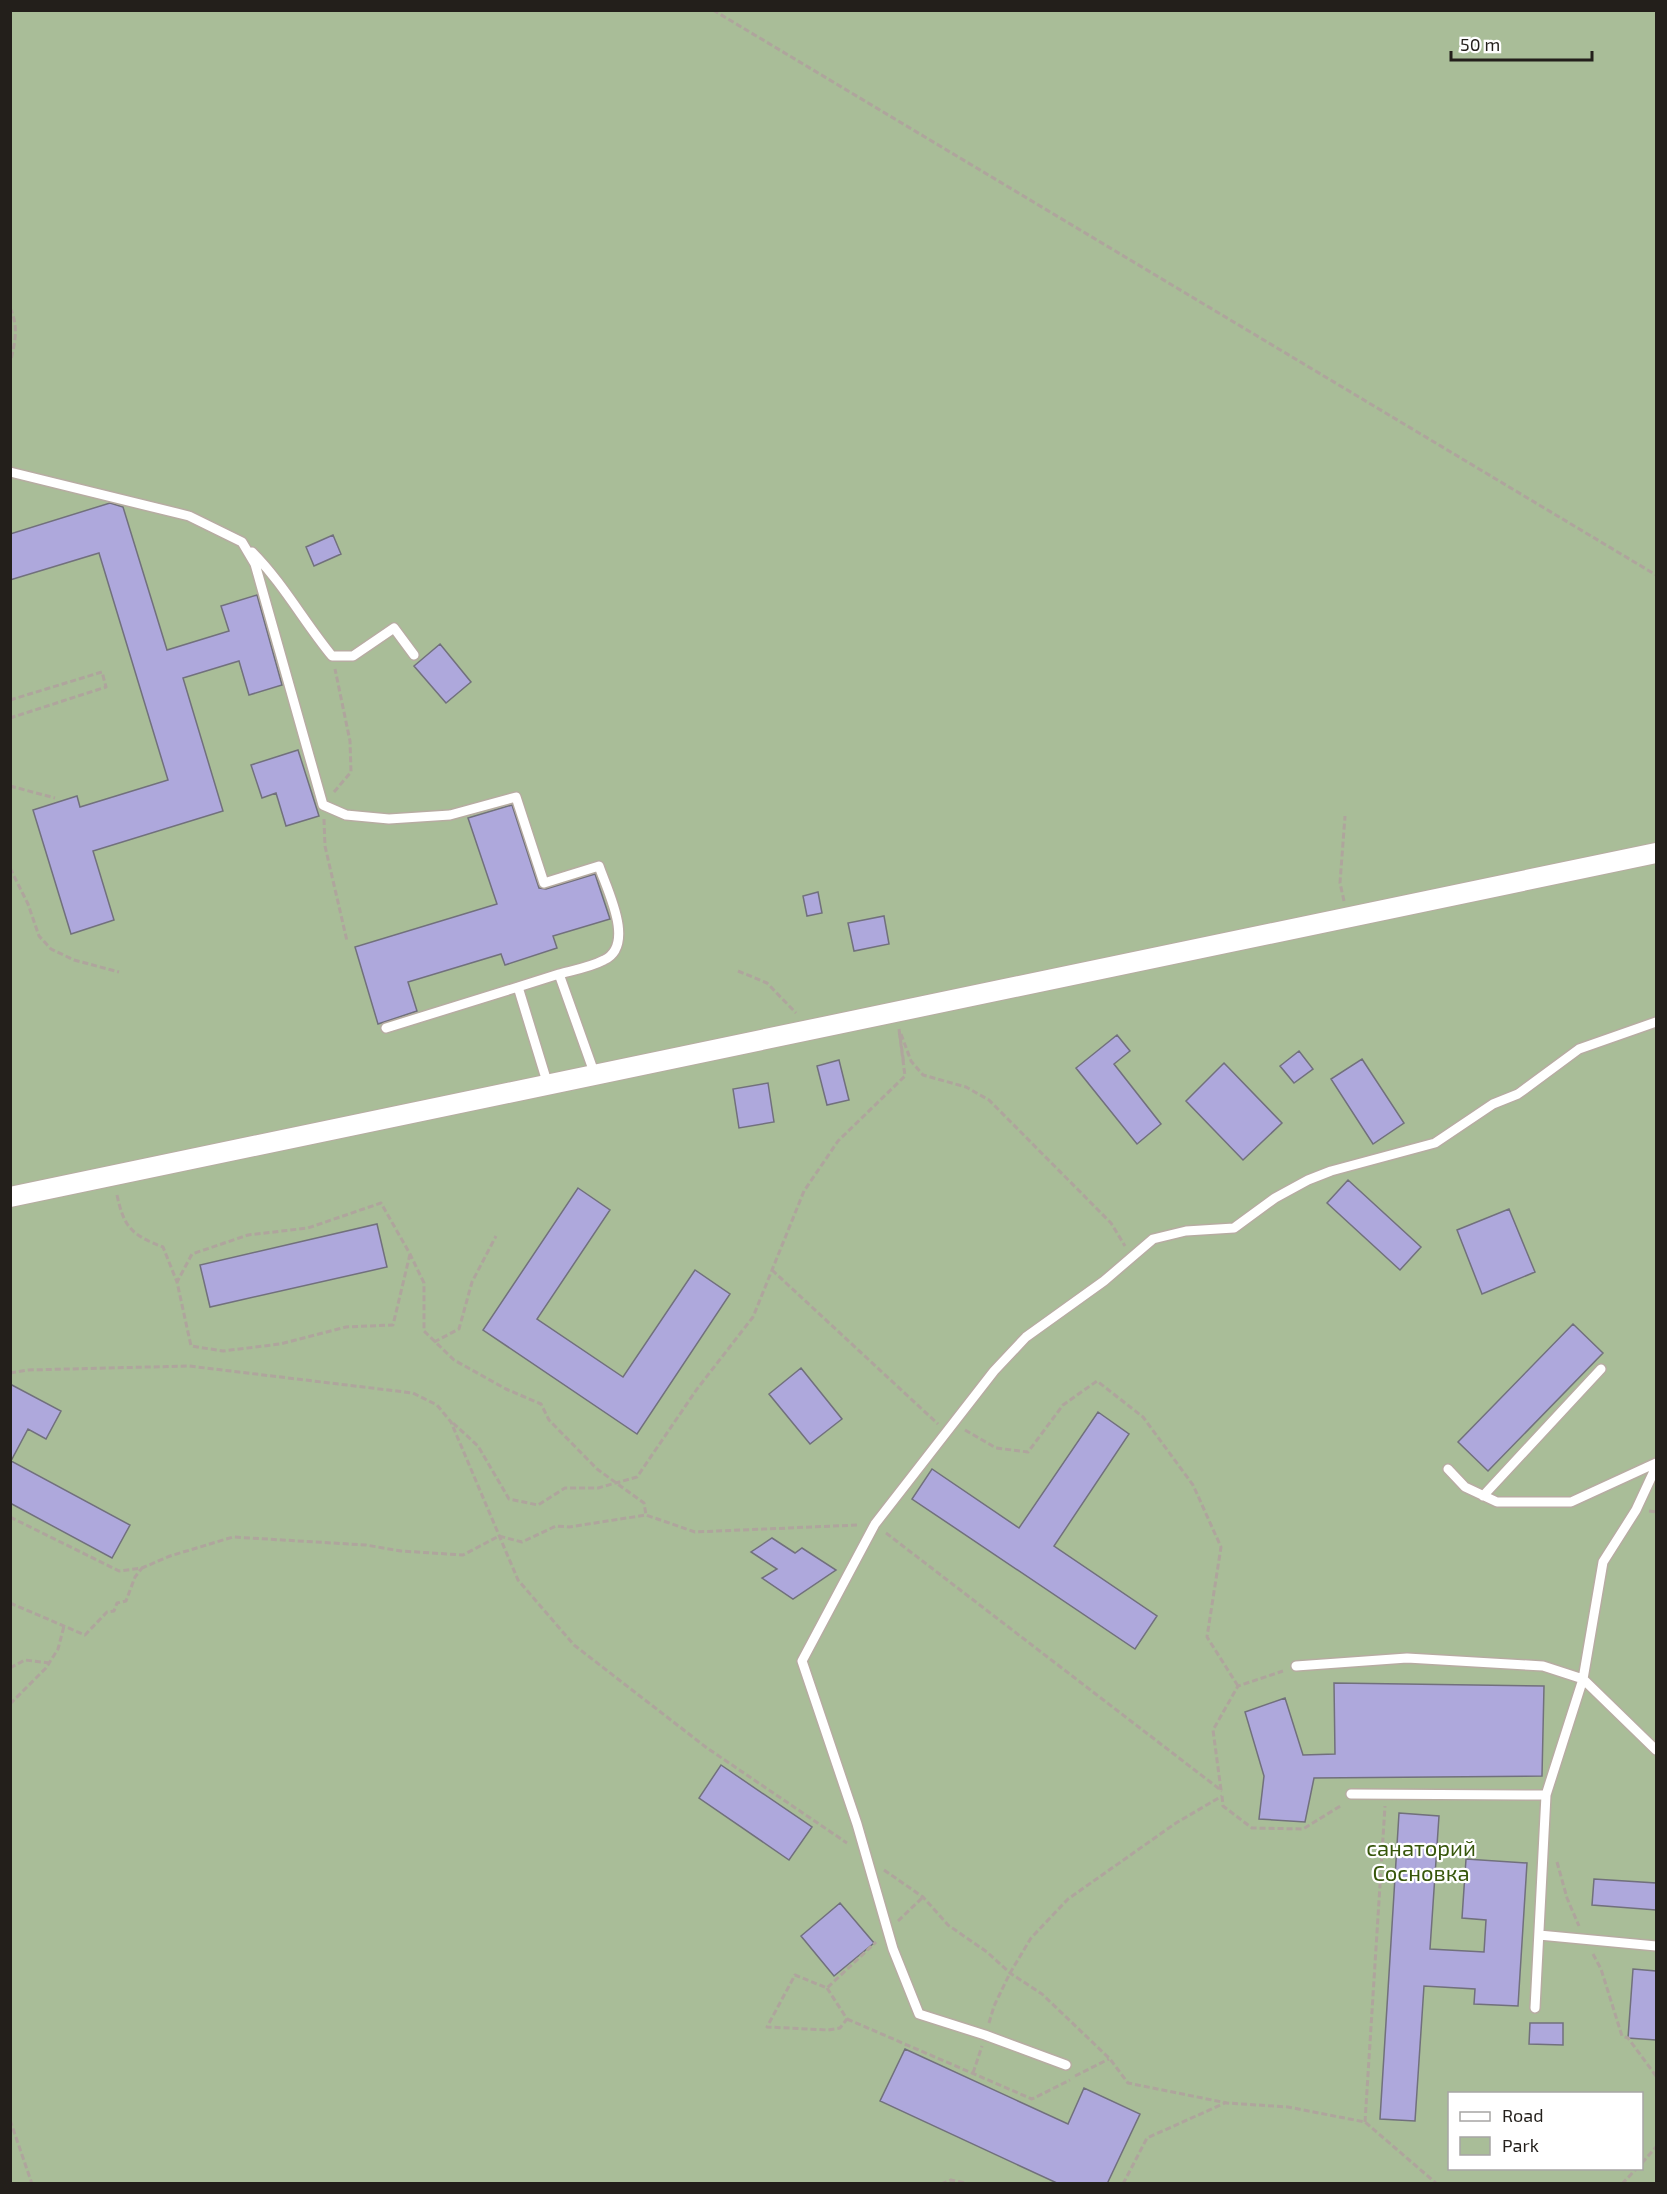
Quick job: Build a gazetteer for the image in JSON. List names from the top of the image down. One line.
{"parks":["санаторий Сосновка"],"legend":["Road","Park"],"scale_bar":"50 m"}
